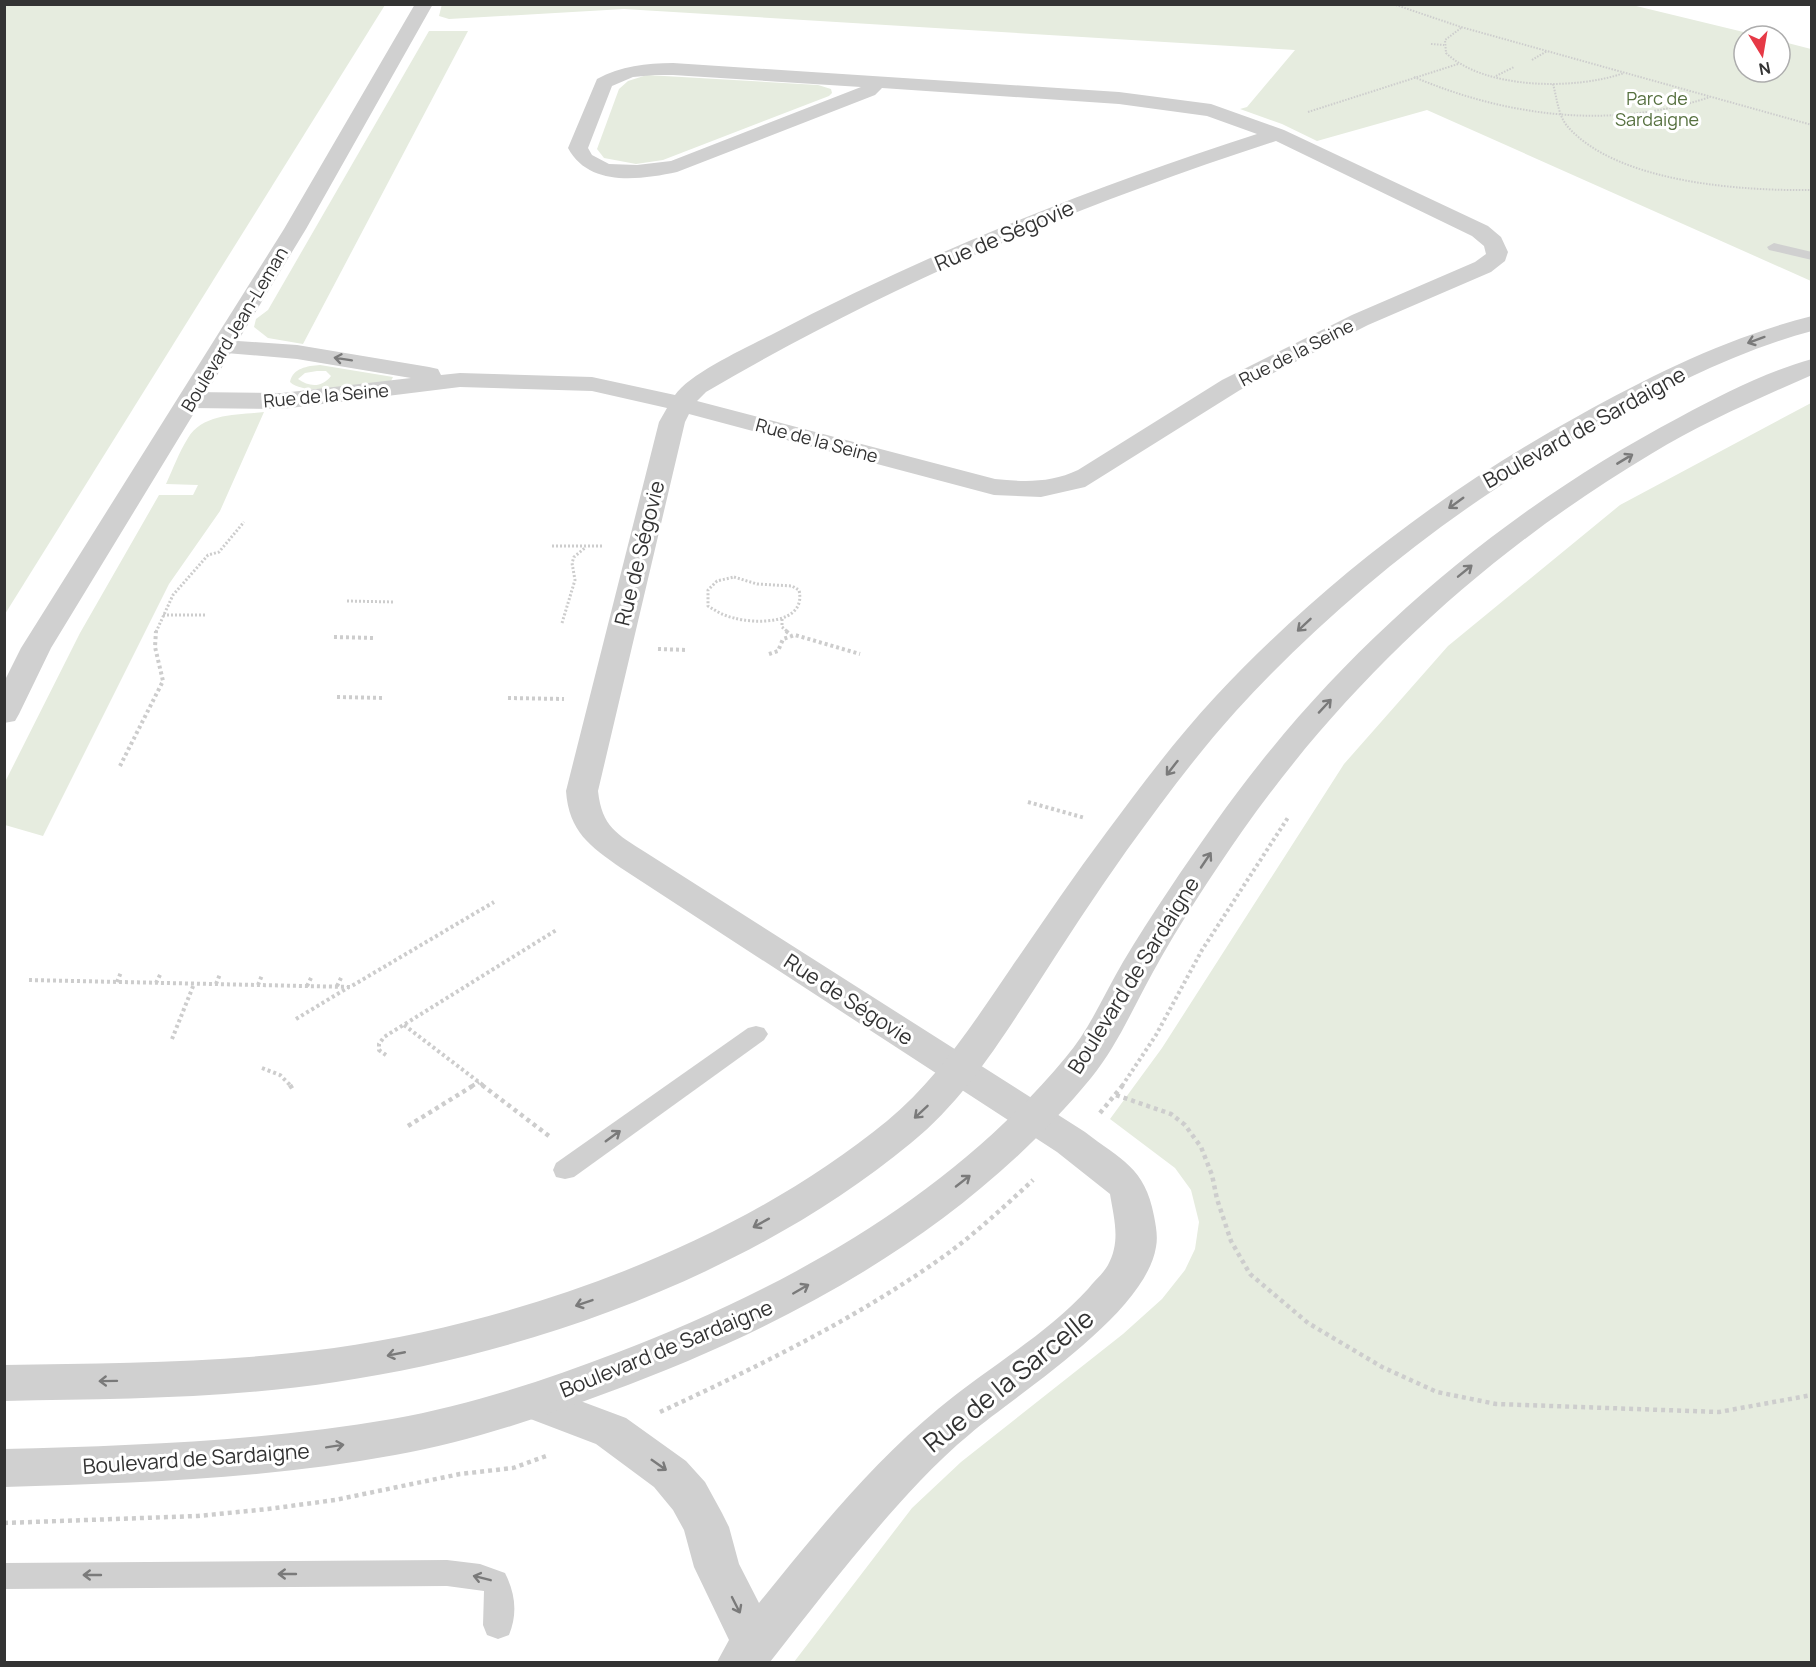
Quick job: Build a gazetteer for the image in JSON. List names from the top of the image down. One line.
{"streets":{"street":["Rue de Ségovie","Boulevard Jean-Leman","Rue de la Seine","Boulevard de Sardaigne","Rue de la Sarcelle"]},"crossings":[["Rue de Ségovie","Rue de la Seine"],["Rue de Ségovie","Boulevard de Sardaigne"],["Rue de Ségovie","Rue de la Sarcelle"],["Boulevard Jean-Leman","Rue de la Seine"],["Boulevard de Sardaigne","Rue de la Sarcelle"]],"parks":["Parc de Sardaigne"],"north":"bottom"}
